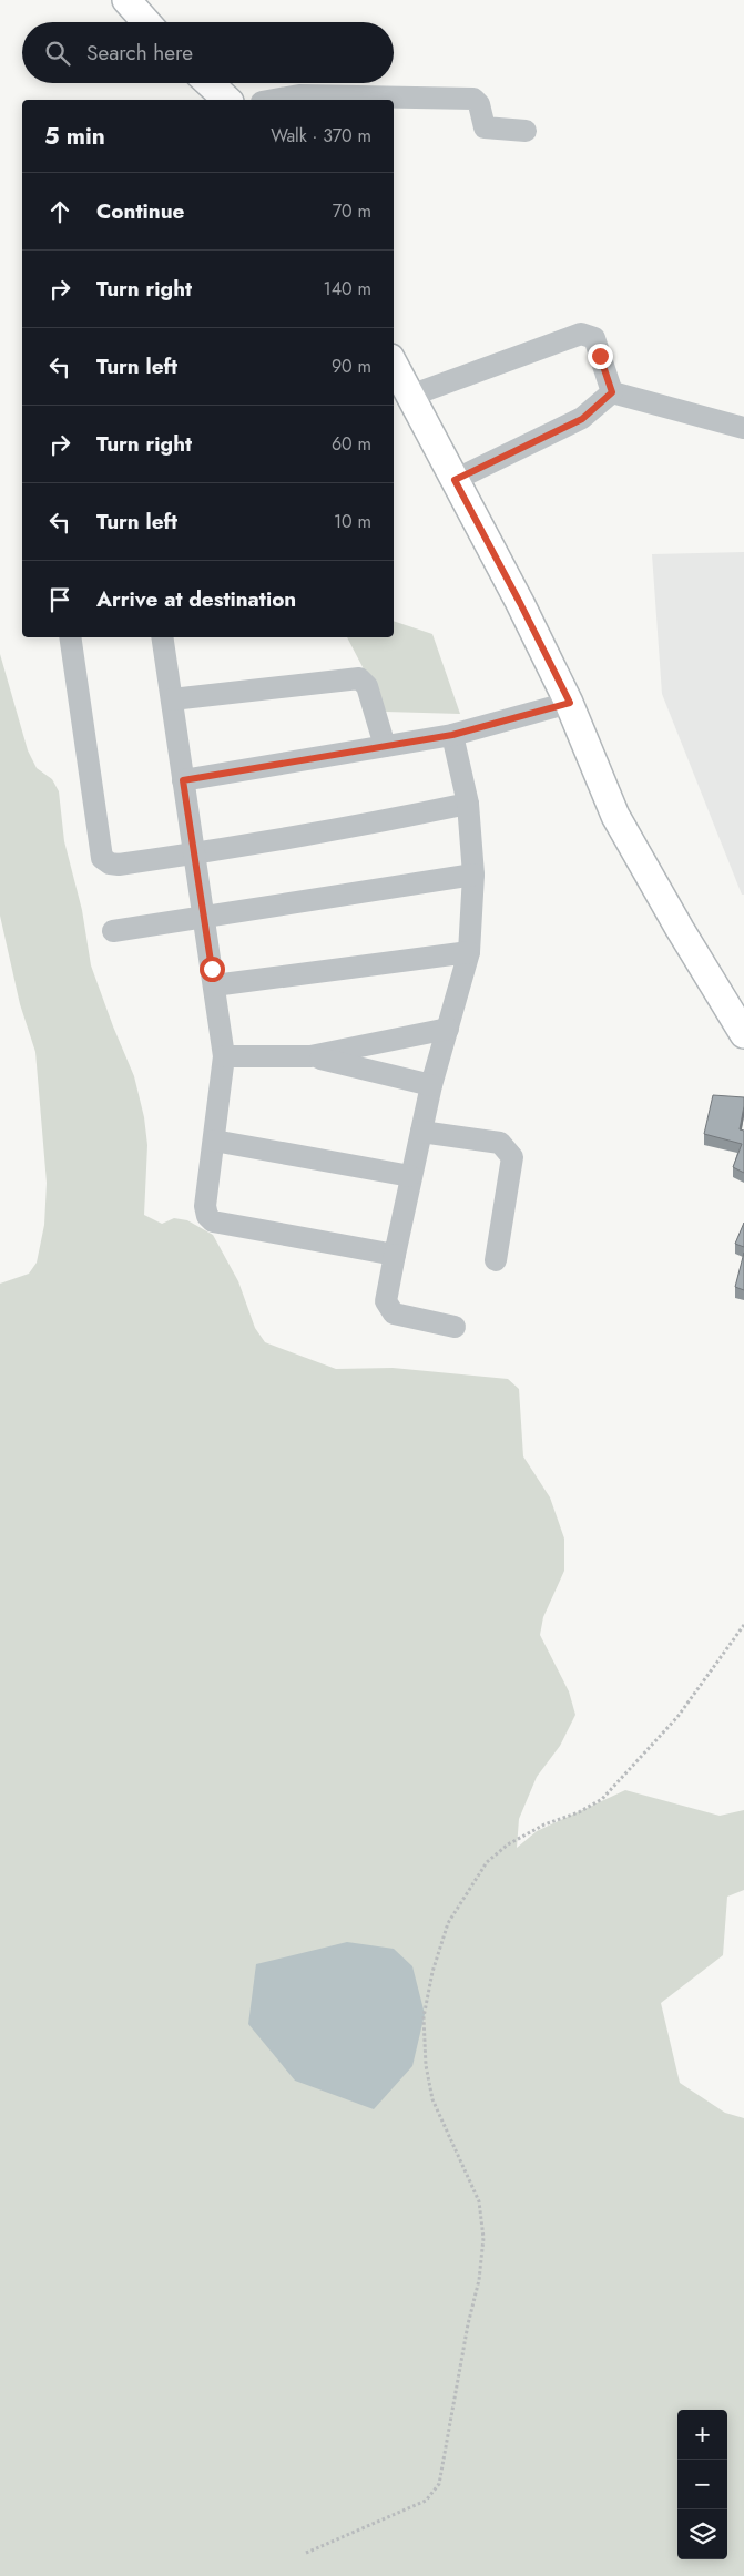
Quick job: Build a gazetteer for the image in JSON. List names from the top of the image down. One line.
{"page":{"search":"Search here","heading":["5 min","Walk · 370 m"],"list":[["Continue","70 m"],["Turn right","140 m"],["Turn left","90 m"],["Turn right","60 m"],["Turn left","10 m"],"Arrive at destination"],"map_buttons":["+","−"]}}
